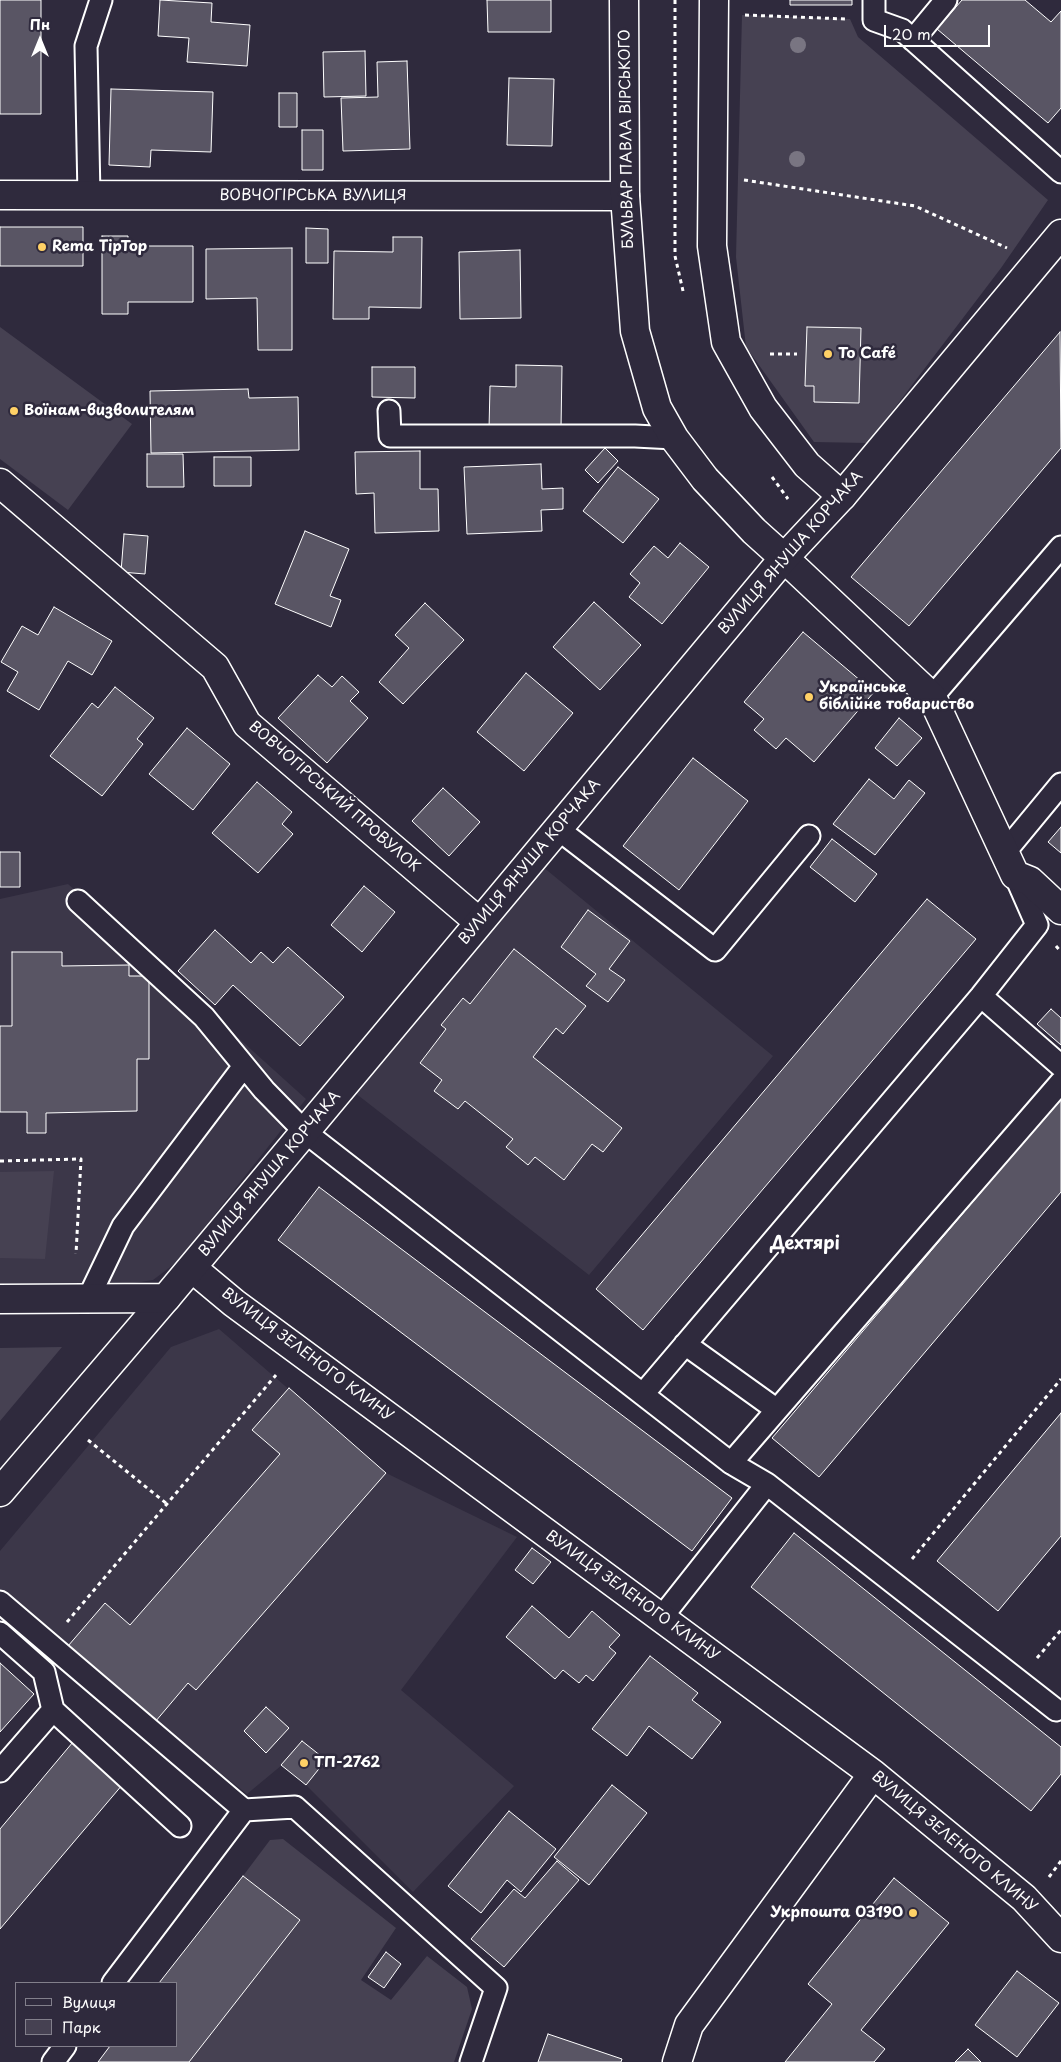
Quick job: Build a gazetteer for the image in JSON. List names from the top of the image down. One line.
{"streets":{"street":["БУЛЬВАР ПАВЛА ВІРСЬКОГО","ВОВЧОГІРСЬКА ВУЛИЦЯ","ВУЛИЦЯ ЯНУША КОРЧАКА","ВОВЧОГІРСЬКИЙ ПРОВУЛОК","ВУЛИЦЯ ЗЕЛЕНОГО КЛИНУ"]},"crossings":[["БУЛЬВАР ПАВЛА ВІРСЬКОГО","ВОВЧОГІРСЬКА ВУЛИЦЯ"],["БУЛЬВАР ПАВЛА ВІРСЬКОГО","ВУЛИЦЯ ЯНУША КОРЧАКА"],["ВУЛИЦЯ ЯНУША КОРЧАКА","ВОВЧОГІРСЬКИЙ ПРОВУЛОК"],["ВУЛИЦЯ ЯНУША КОРЧАКА","ВУЛИЦЯ ЗЕЛЕНОГО КЛИНУ"]],"districts":["Дехтярі"],"places":["Rema TipTop","To Café","Воїнам-визволителям","Українське біблійне товариство","ТП-2762","Укрпошта 03190"],"legend":["Вулиця","Парк"],"scale_bar":"20 m","north":"top"}
